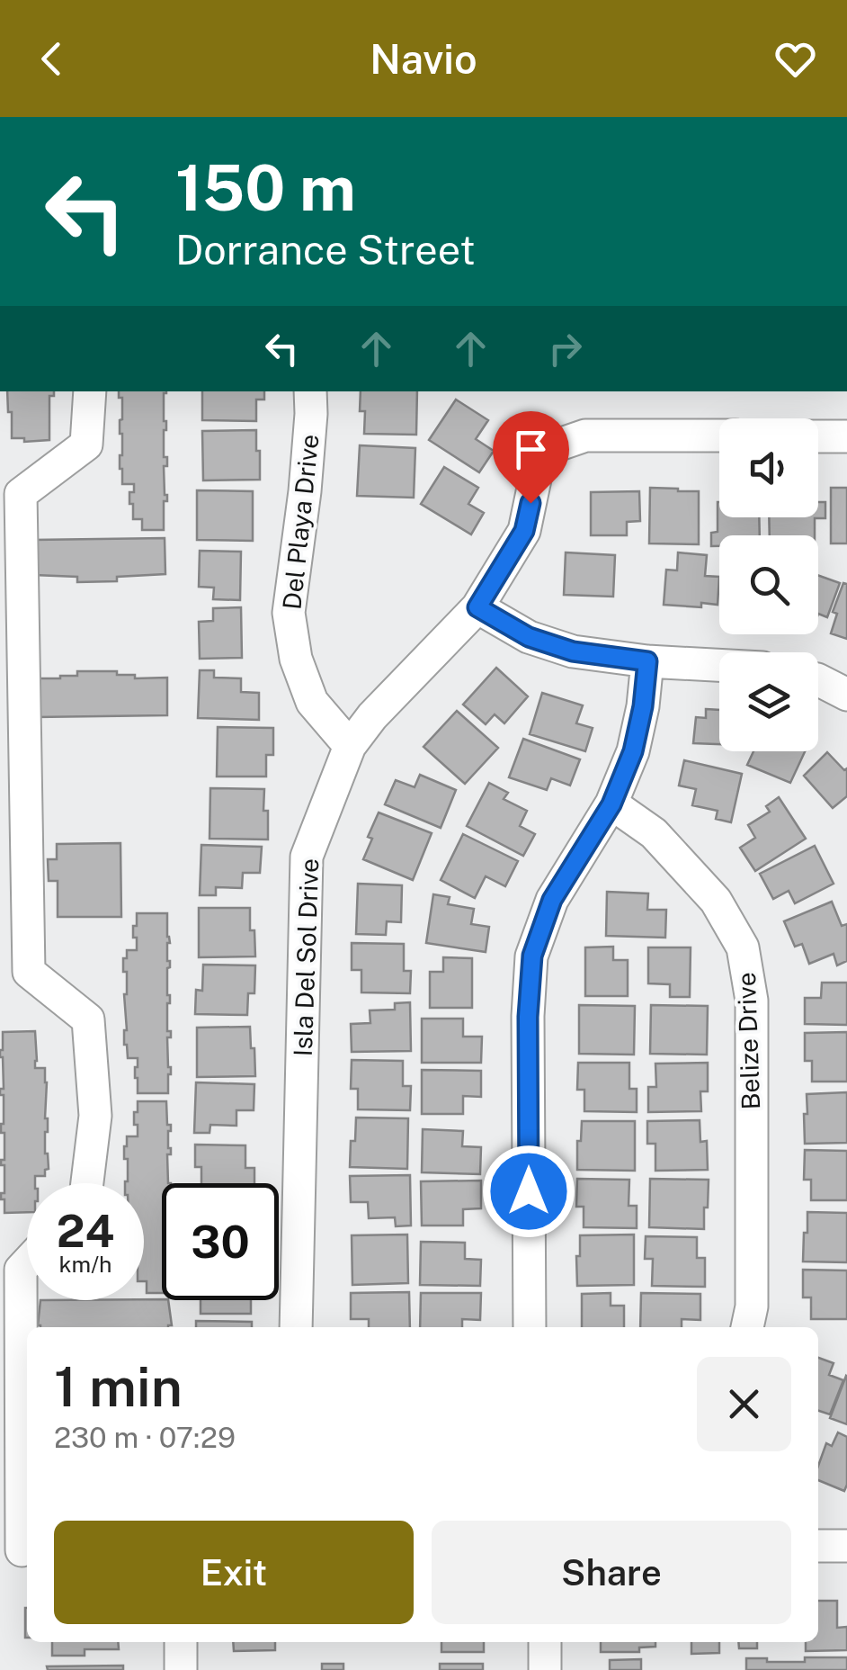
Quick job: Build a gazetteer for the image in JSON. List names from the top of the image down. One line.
{"streets":{"street":["Del Playa Drive","Isla Del Sol Drive","Belize Drive"]},"crossings":[["Del Playa Drive","Isla Del Sol Drive"]],"page":{"header":"Navio","turn":["150 m","Dorrance Street"],"speed":"24 km/h","limit":"30","heading":["1 min","230 m · 07:29"],"buttons":["Exit","Share"]}}
